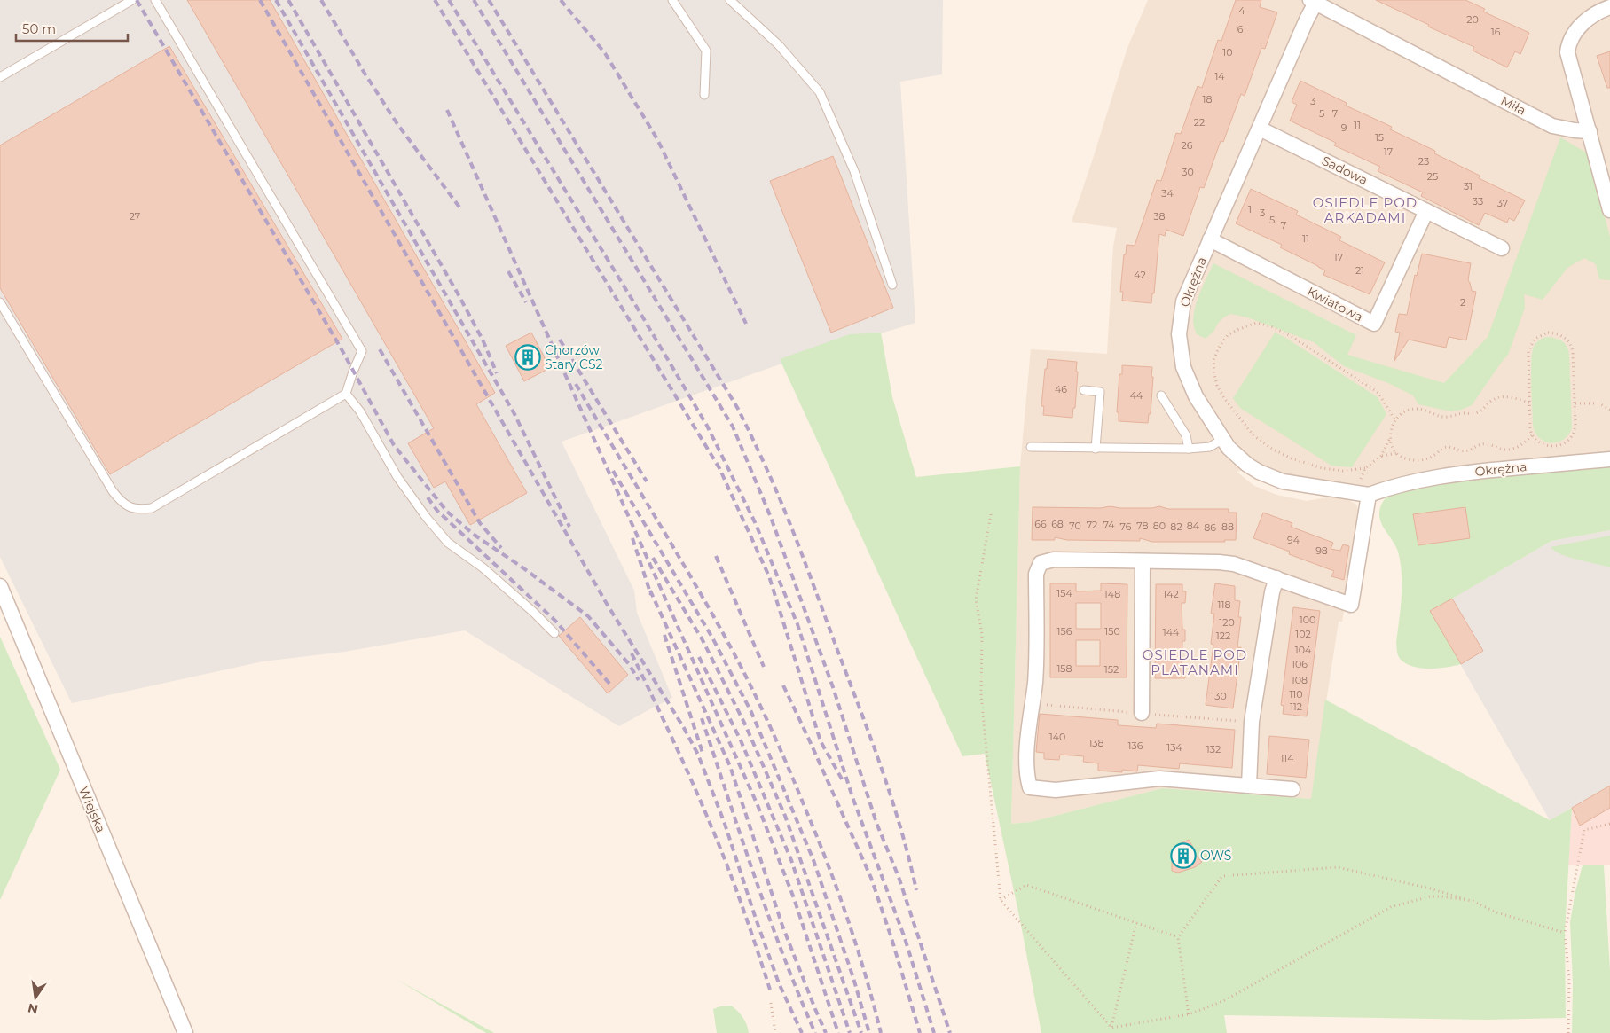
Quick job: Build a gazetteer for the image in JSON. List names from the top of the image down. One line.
{"streets":{"street":["Miła","Sadowa","Okrężna","Kwiatowa","Wiejska"]},"crossings":[["Miła","Okrężna"],["Sadowa","Okrężna"],["Sadowa","Kwiatowa"],["Okrężna","Kwiatowa"]],"districts":["OSIEDLE POD ARKADAMI","OSIEDLE POD PLATANAMI"],"places":{"building":["Chorzów Stary CS2","OWŚ"]},"house_numbers":["4","20","6","16","10","14","18","3","5","7","22","11","9","15","26","17","23","30","25","31","34","33","37","1","3","27","38","5","7","11","17","21","42","2","46","44","66","68","72","74","70","78","80","84","76","82","88","86","94","98","154","148","142","118","100","120","156","150","144","102","122","104","106","158","152","108","110","130","112","140","138","136","134","132","114"],"scale_bar":"50 m","north":"bottom"}
